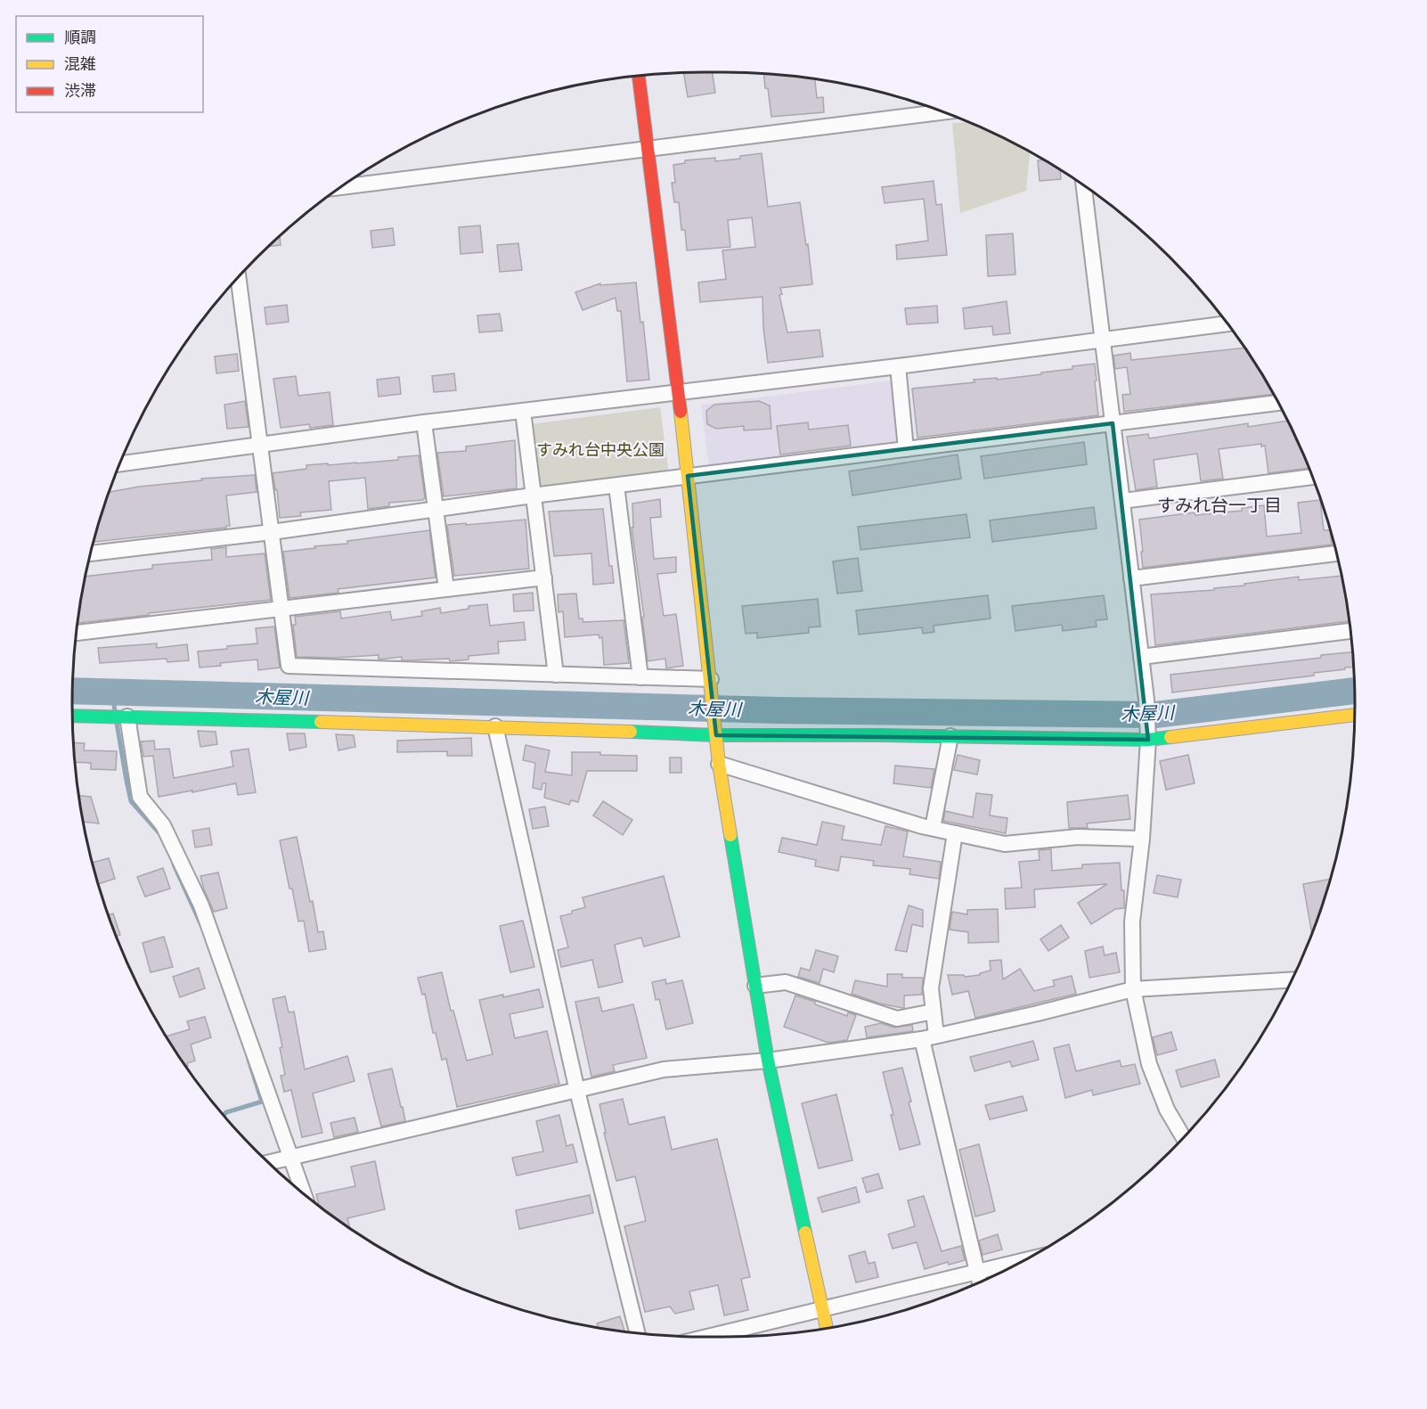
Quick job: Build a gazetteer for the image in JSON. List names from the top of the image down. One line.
{"districts":["すみれ台一丁目"],"water":["木屋川"],"parks":["すみれ台中央公園"],"legend":["順調","混雑","渋滞"]}
